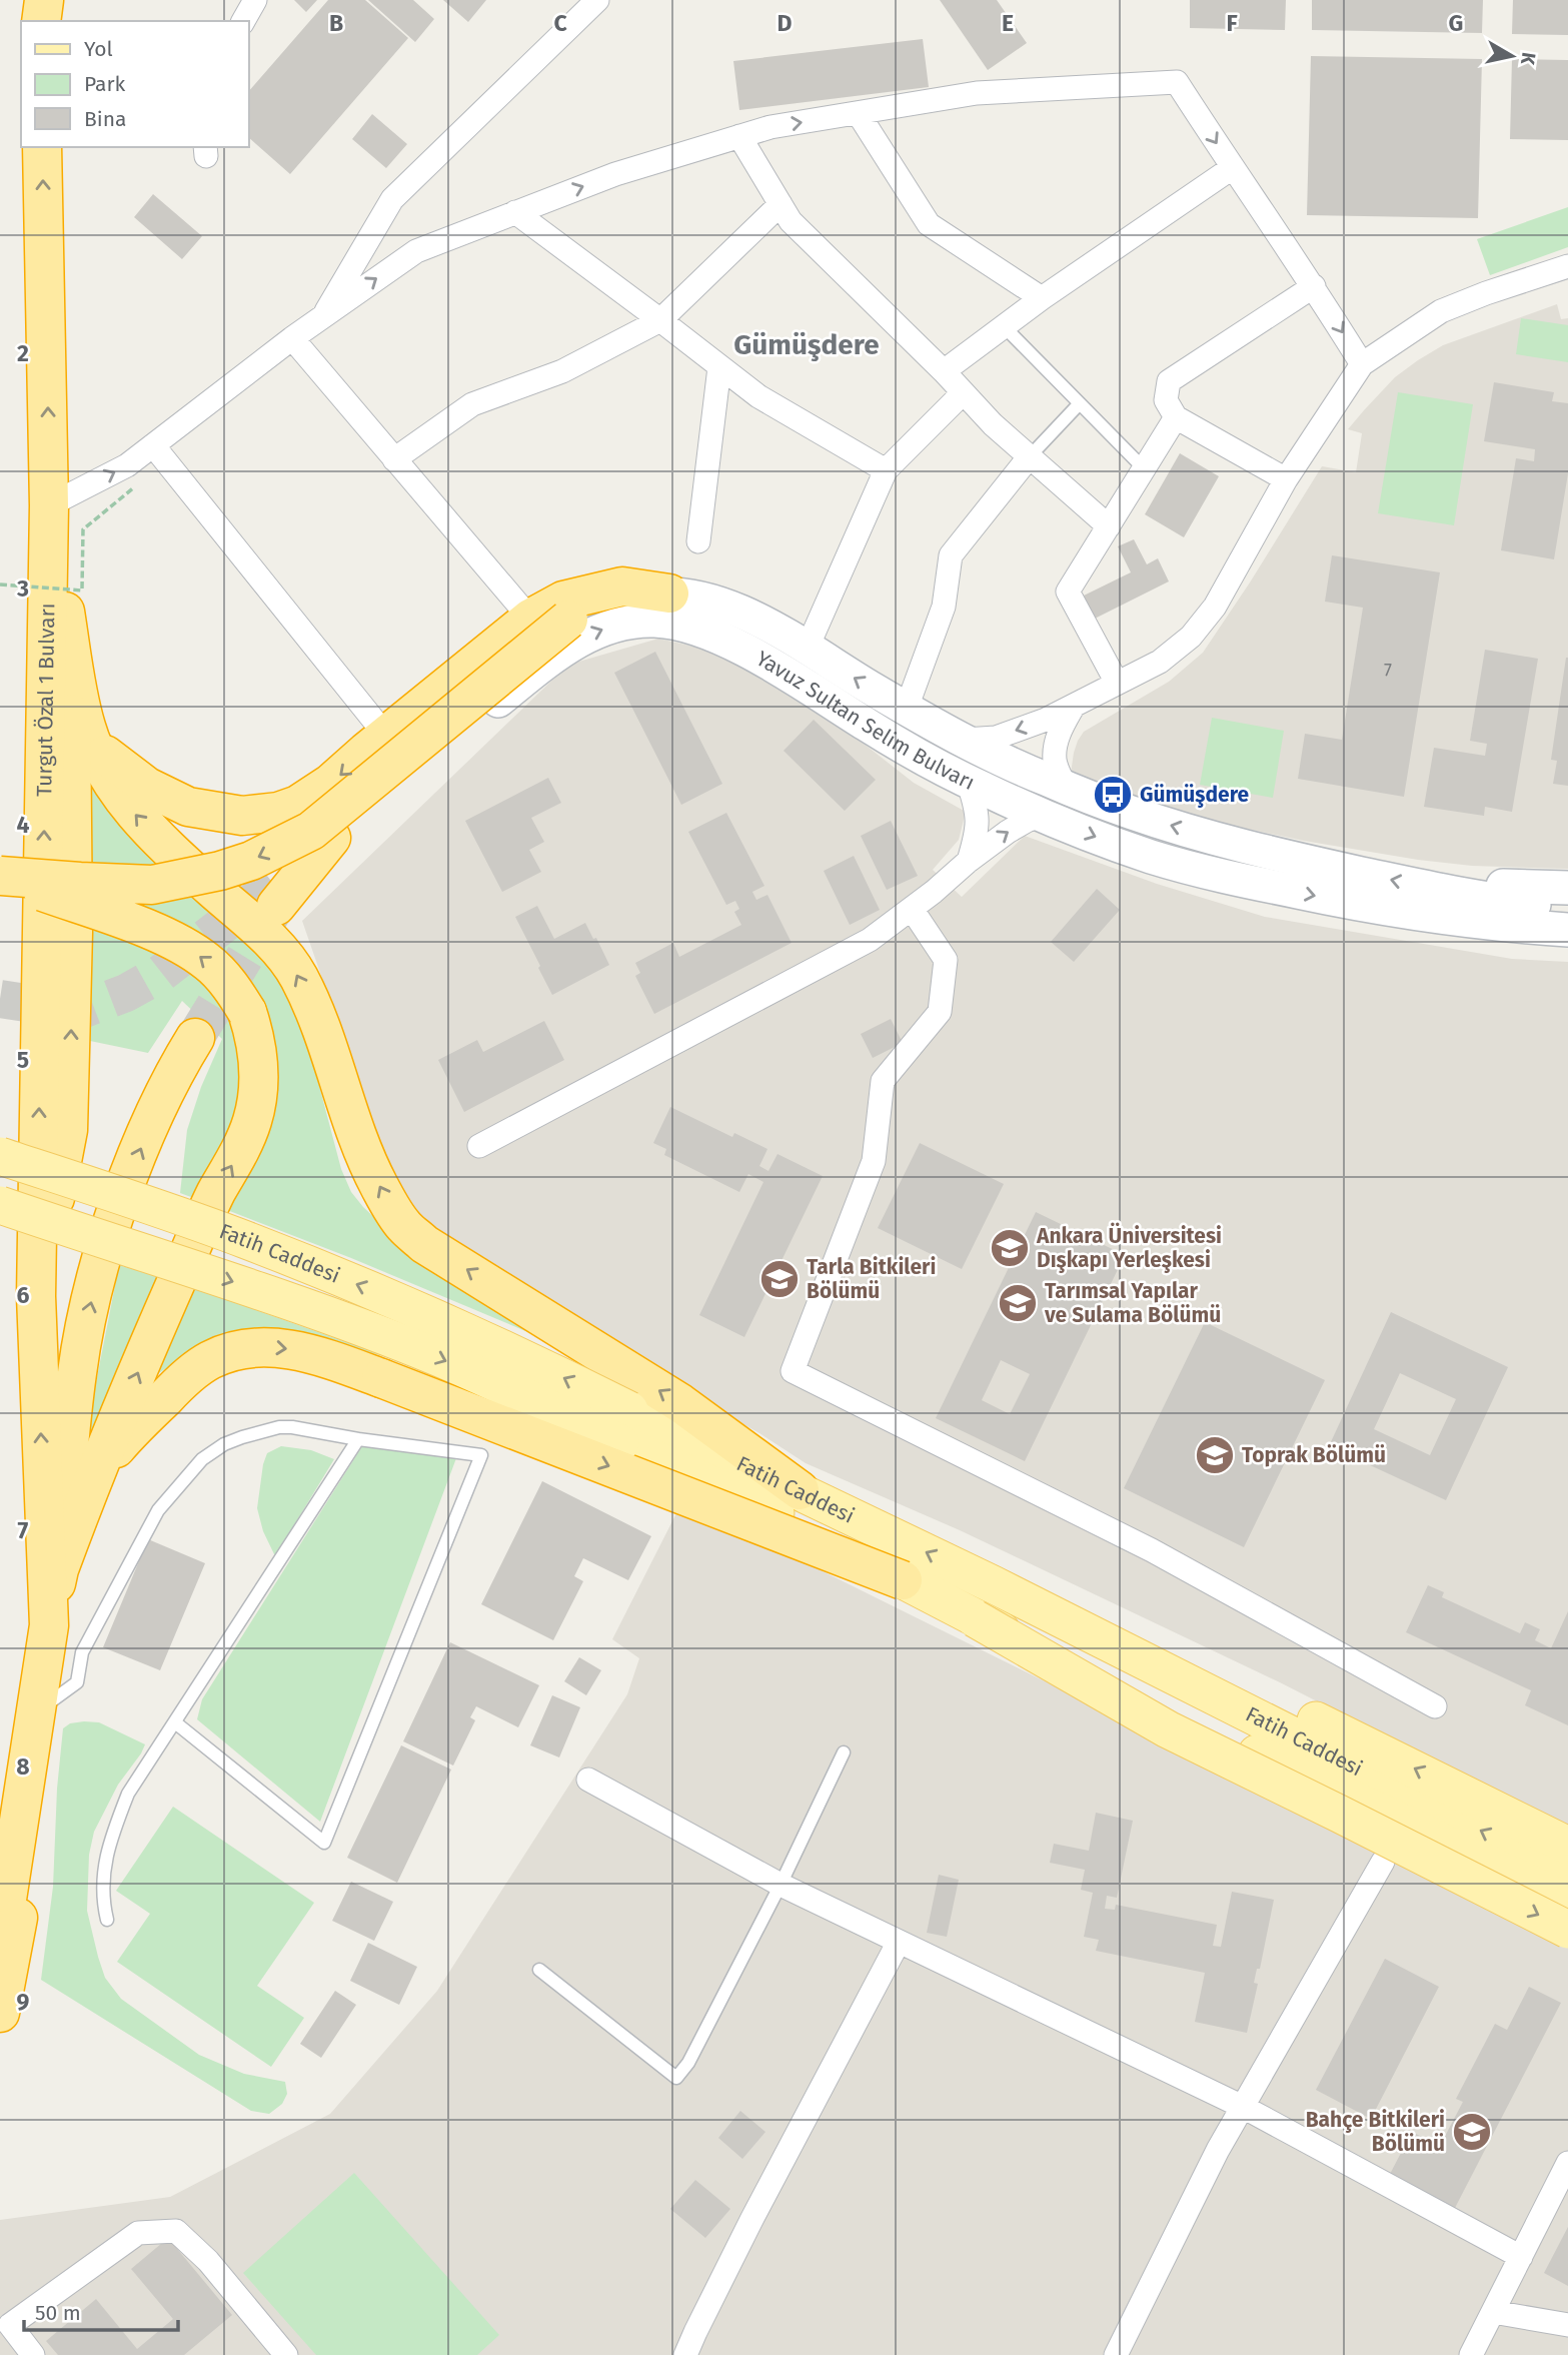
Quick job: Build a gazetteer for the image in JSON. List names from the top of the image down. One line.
{"streets":{"highway":["Turgut Özal 1 Bulvarı"],"main road":["Yavuz Sultan Selim Bulvarı","Fatih Caddesi"]},"districts":["Gümüşdere"],"places":{"bus stop":["Gümüşdere"],"school or university":["Ankara Üniversitesi Dışkapı Yerleşkesi","Tarla Bitkileri Bölümü","Tarımsal Yapılar ve Sulama Bölümü","Toprak Bölümü","Bahçe Bitkileri Bölümü"]},"house_numbers":["7"],"legend":["Yol","Park","Bina"],"scale_bar":"50 m","north":"right","grid":{"columns":["B","C","D","E","F","G"],"rows":["2","3","4","5","6","7","8","9"]}}
